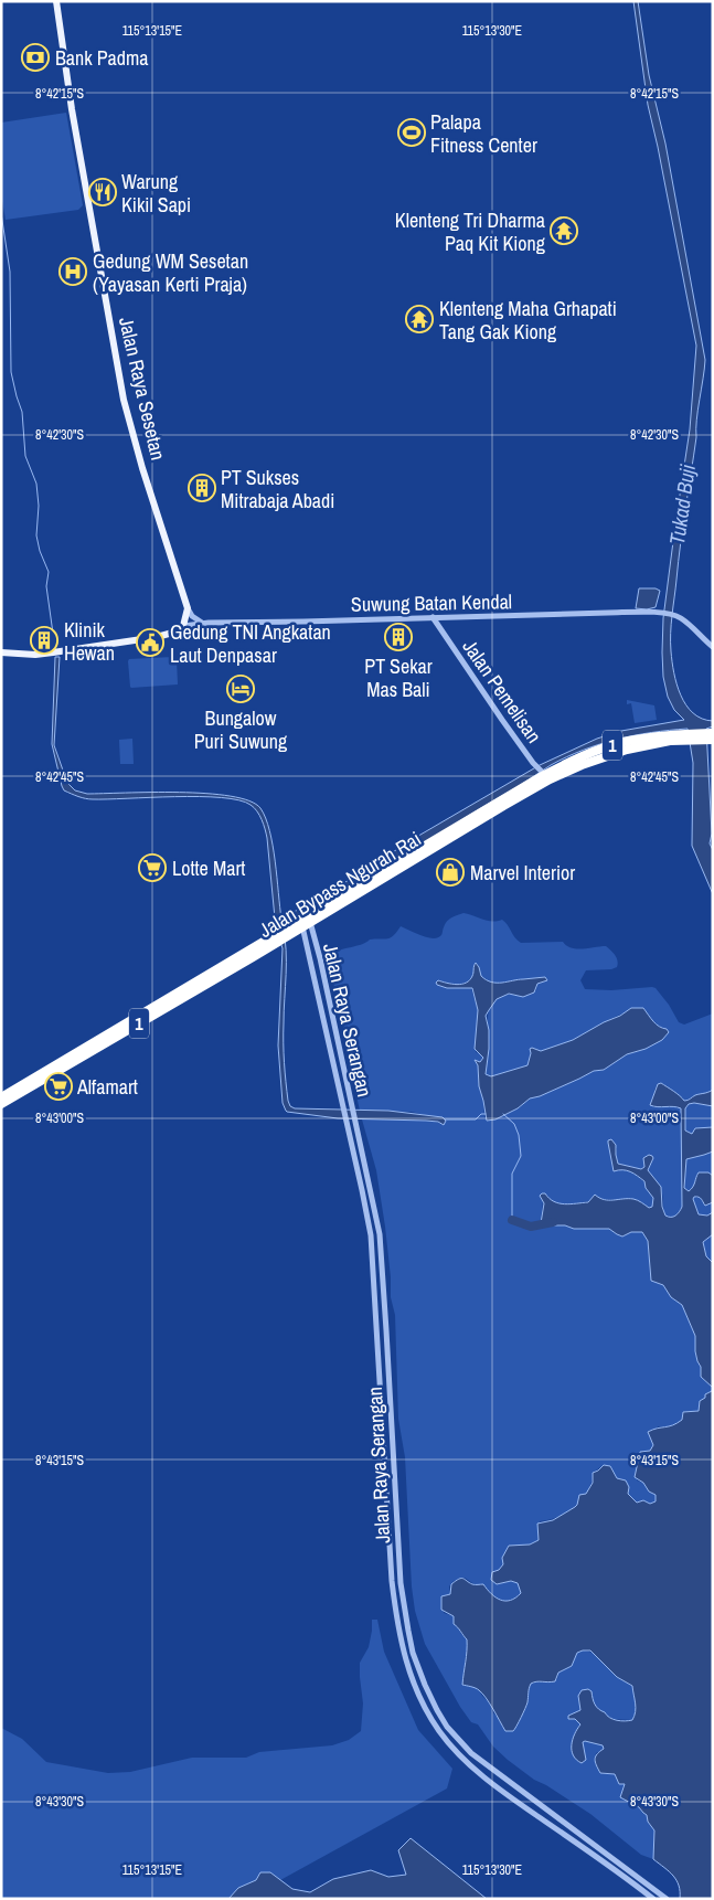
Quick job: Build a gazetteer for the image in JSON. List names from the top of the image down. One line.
{"streets":{"highway":["1","Jalan Bypass Ngurah Rai"],"main road":["Jalan Raya Sesetan"],"street":["Suwung Batan Kendal","Jalan Pemelisan","Jalan Raya Serangan"]},"crossings":[["Suwung Batan Kendal","Jalan Pemelisan"],["Jalan Pemelisan","Jalan Bypass Ngurah Rai"],["Jalan Bypass Ngurah Rai","Jalan Raya Serangan"]],"water":["Tukad Buji"],"places":{"bank":["Bank Padma"],"sports":["Palapa Fitness Center"],"restaurant":["Warung Kikil Sapi"],"temple":["Klenteng Tri Dharma Paq Kit Kiong","Klenteng Maha Grhapati Tang Gak Kiong"],"hospital":["Gedung WM Sesetan (Yayasan Kerti Praja)"],"building":["PT Sukses Mitrabaja Abadi","PT Sekar Mas Bali","Klinik Hewan"],"public building":["Gedung TNI Angkatan Laut Denpasar"],"hotel":["Bungalow Puri Suwung"],"supermarket":["Lotte Mart","Alfamart"],"shop":["Marvel Interior"]},"coordinates":["115°13'15\"E","115°13'30\"E","8°42'15\"S","8°42'30\"S","8°42'45\"S","8°43'00\"S","8°43'15\"S","8°43'30\"S"]}
